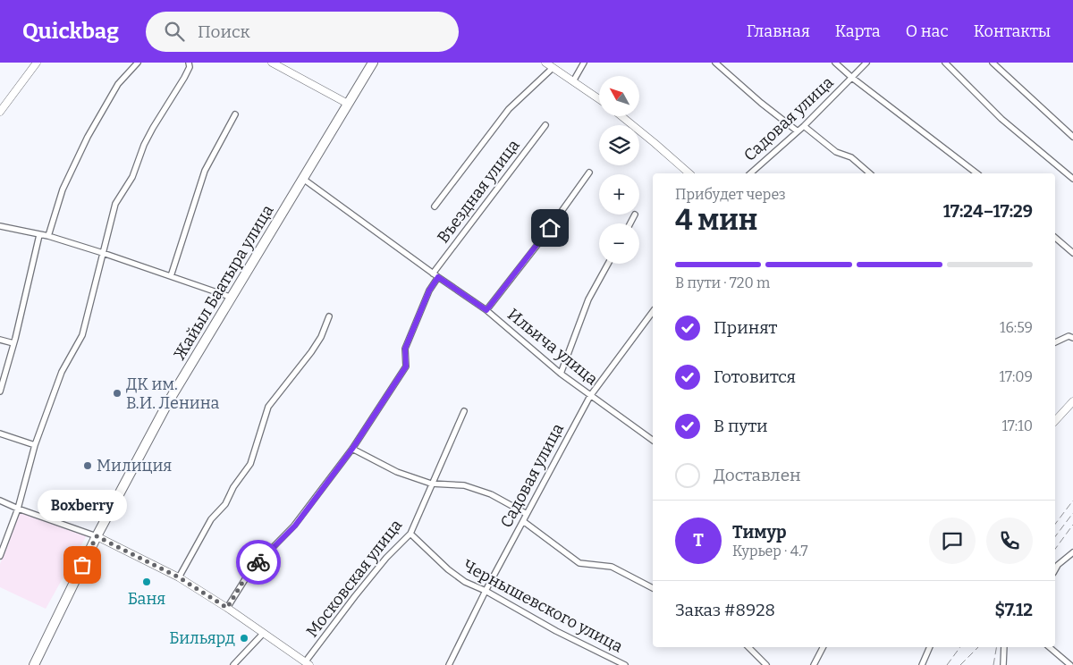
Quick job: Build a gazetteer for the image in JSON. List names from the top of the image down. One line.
{"streets":{"highway":["Жайыл Баатыра улица"],"street":["Садовая улица","Въездная улица","Ильича улица","Московская улица","Чернышевского улица"]},"crossings":[["Садовая улица","Ильича улица"],["Садовая улица","Чернышевского улица"],["Въездная улица","Ильича улица"],["Жайыл Баатыра улица","Ильича улица"],["Московская улица","Чернышевского улица"]],"places":["ДК им. В.И. Ленина","Милиция","Boxberry","Баня","Бильярд"],"north":"top left","page":{"header":"Quickbag","search":"Поиск","nav":["Главная","Карта","О нас","Контакты"],"map_buttons":["+","−"],"heading":["4 мин","Прибудет через","17:24–17:29"],"panel":["Тимур","Курьер · 4.7","Заказ #8928","$7.12"],"bar":"В пути · 720 m","list":[["Принят","16:59"],["Готовится","17:09"],["В пути","17:10"],"Доставлен"],"bubble":"Boxberry","round":"Т"}}
